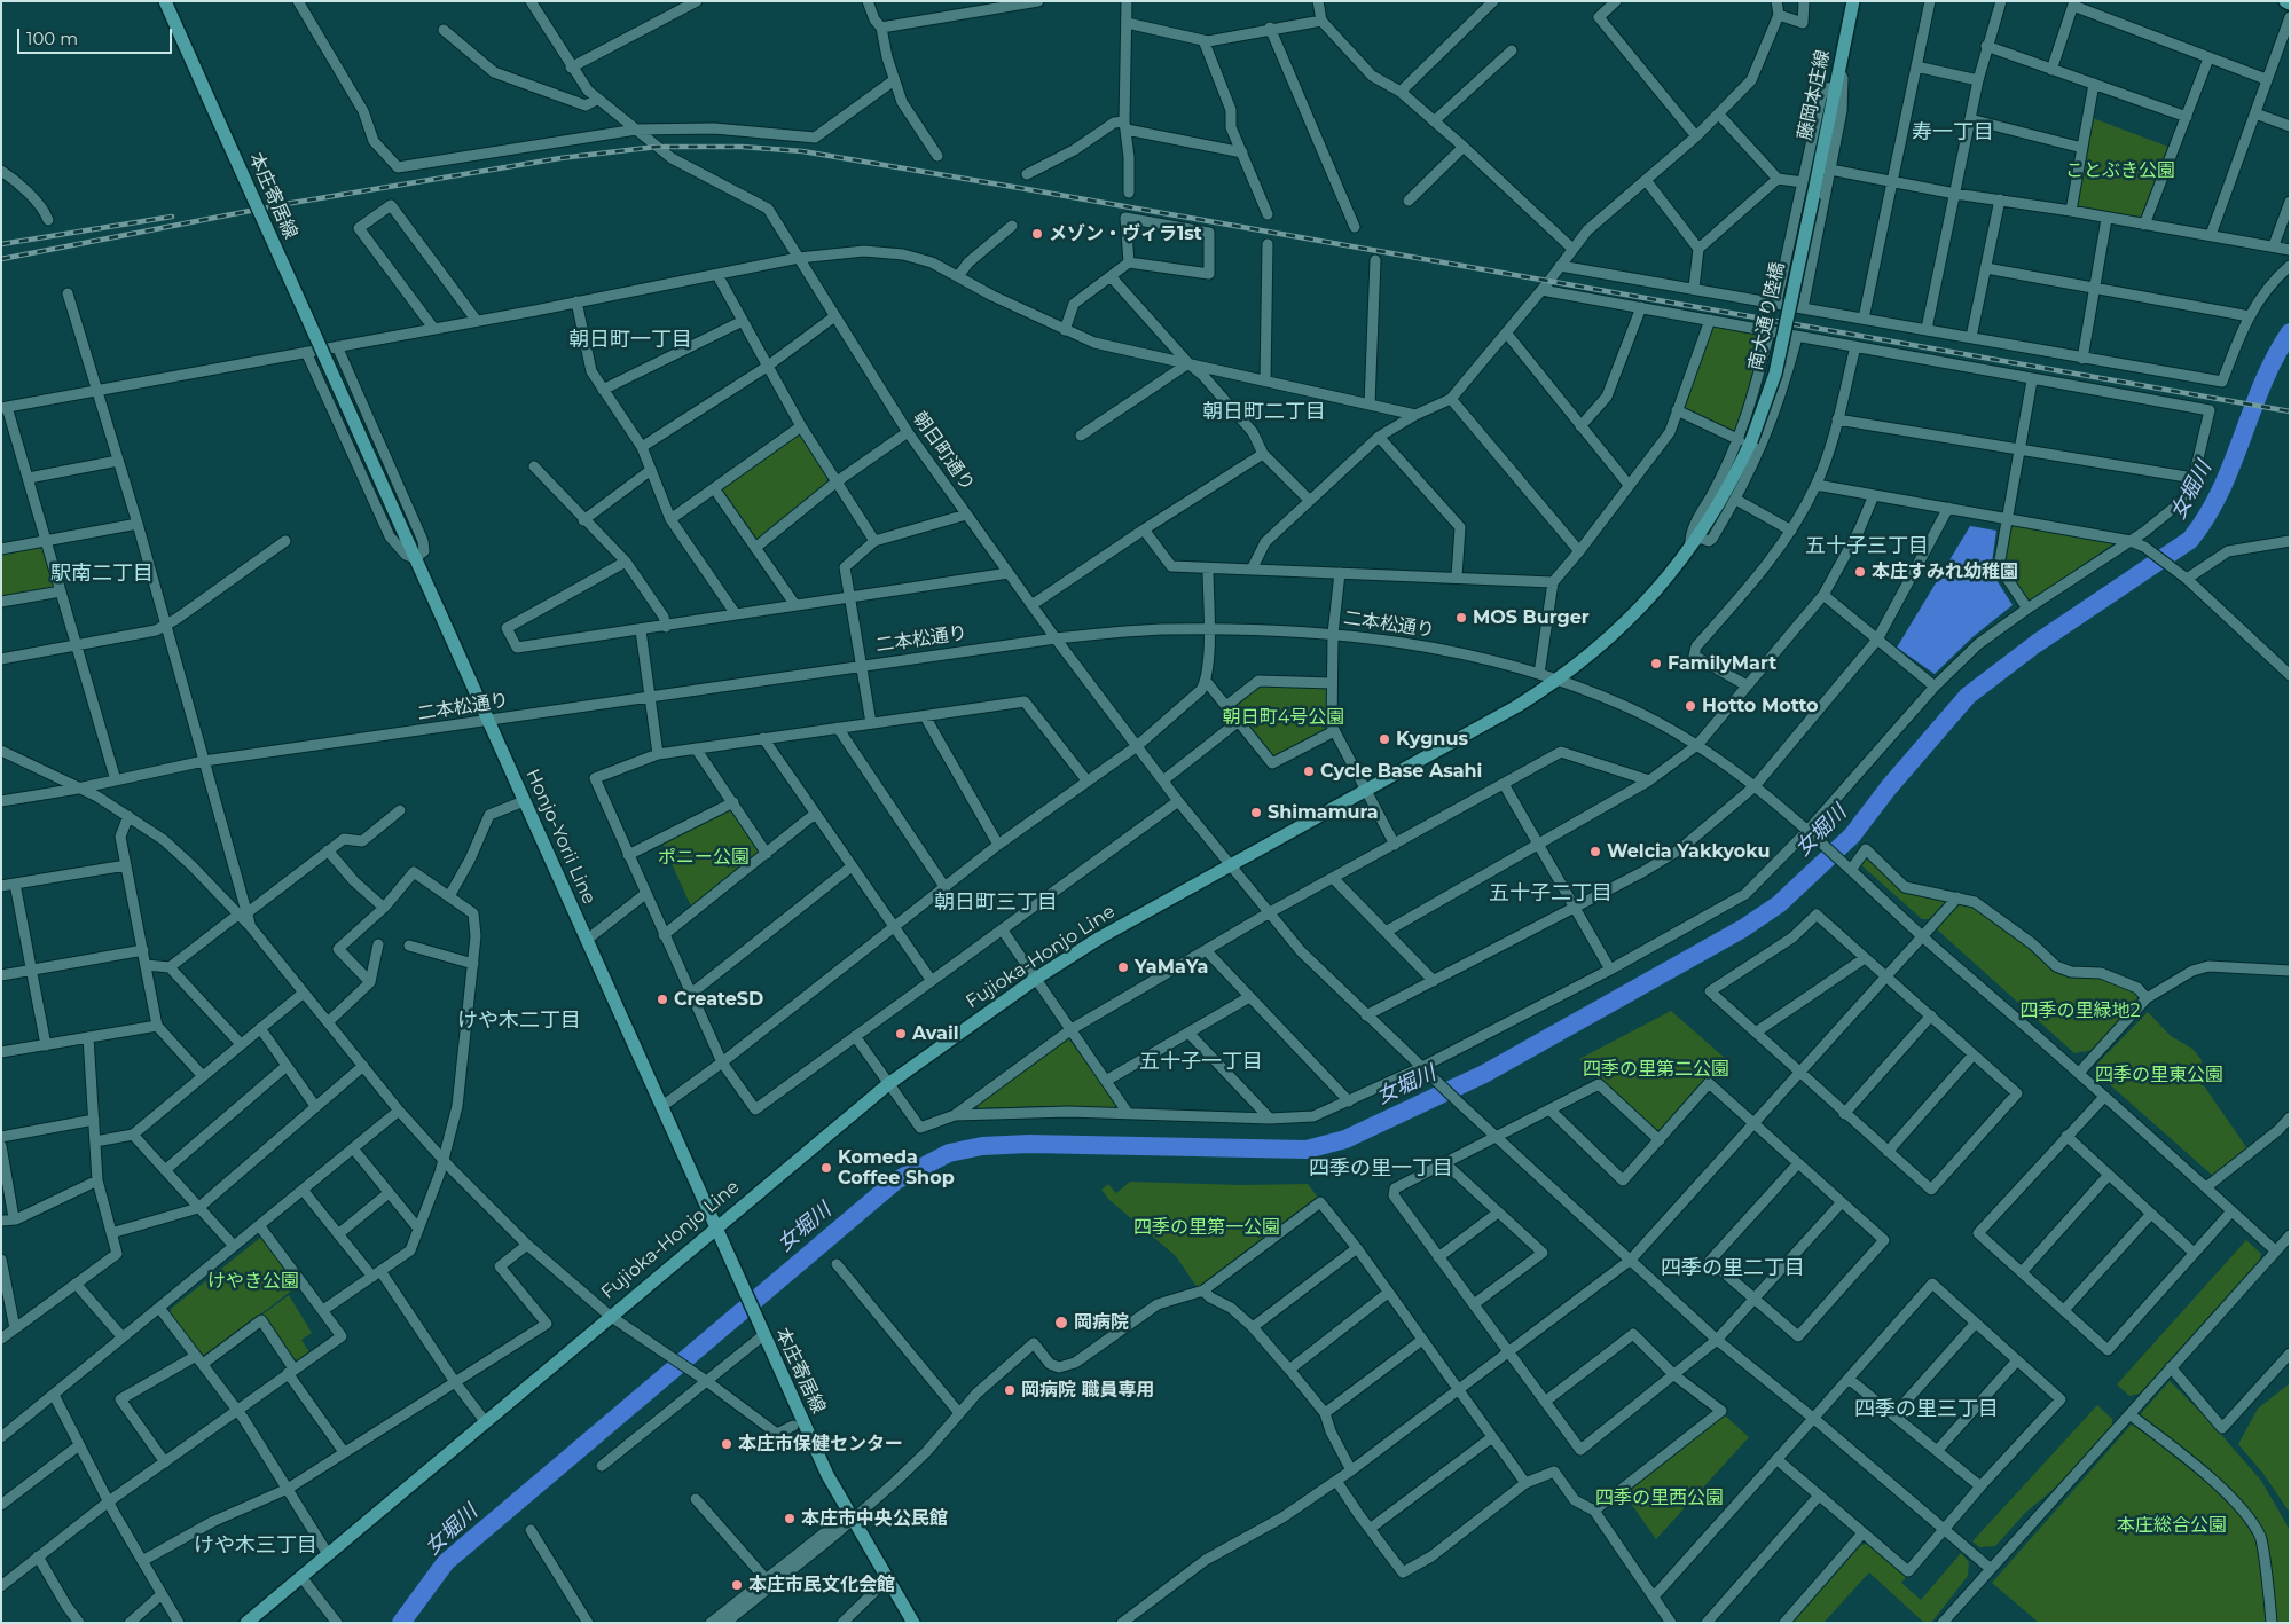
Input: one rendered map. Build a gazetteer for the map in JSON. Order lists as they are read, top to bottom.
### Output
{
  "streets": {
    "main road": [
      "藤岡本庄線",
      "本庄寄居線",
      "南大通り陸橋",
      "Honjo-Yorii Line",
      "Fujioka-Honjo Line"
    ],
    "street": ["朝日町通り", "二本松通り"]
  },
  "crossings": [
    ["藤岡本庄線", "南大通り陸橋"],
    ["本庄寄居線", "Honjo-Yorii Line"],
    ["南大通り陸橋", "Fujioka-Honjo Line"],
    ["朝日町通り", "二本松通り"],
    ["朝日町通り", "Fujioka-Honjo Line"],
    ["二本松通り", "Honjo-Yorii Line"],
    ["二本松通り", "Fujioka-Honjo Line"],
    ["Honjo-Yorii Line", "Fujioka-Honjo Line"]
  ],
  "districts": [
    "寿一丁目",
    "朝日町一丁目",
    "朝日町二丁目",
    "五十子三丁目",
    "駅南二丁目",
    "五十子二丁目",
    "朝日町三丁目",
    "けや木二丁目",
    "五十子一丁目",
    "四季の里一丁目",
    "四季の里二丁目",
    "四季の里三丁目",
    "けや木三丁目"
  ],
  "water": ["女堀川"],
  "parks": [
    "ことぶき公園",
    "朝日町4号公園",
    "ポニー公園",
    "四季の里緑地2",
    "四季の里第二公園",
    "四季の里東公園",
    "四季の里第一公園",
    "けやき公園",
    "四季の里西公園",
    "本庄総合公園"
  ],
  "places": [
    "メゾン・ヴィラ1st",
    "本庄すみれ幼稚園",
    "MOS Burger",
    "FamilyMart",
    "Hotto Motto",
    "Kygnus",
    "Cycle Base Asahi",
    "Shimamura",
    "Welcia Yakkyoku",
    "YaMaYa",
    "CreateSD",
    "Avail",
    "Komeda Coffee Shop",
    "岡病院",
    "岡病院 職員専用",
    "本庄市保健センター",
    "本庄市中央公民館",
    "本庄市民文化会館"
  ],
  "scale_bar": "100 m"
}
